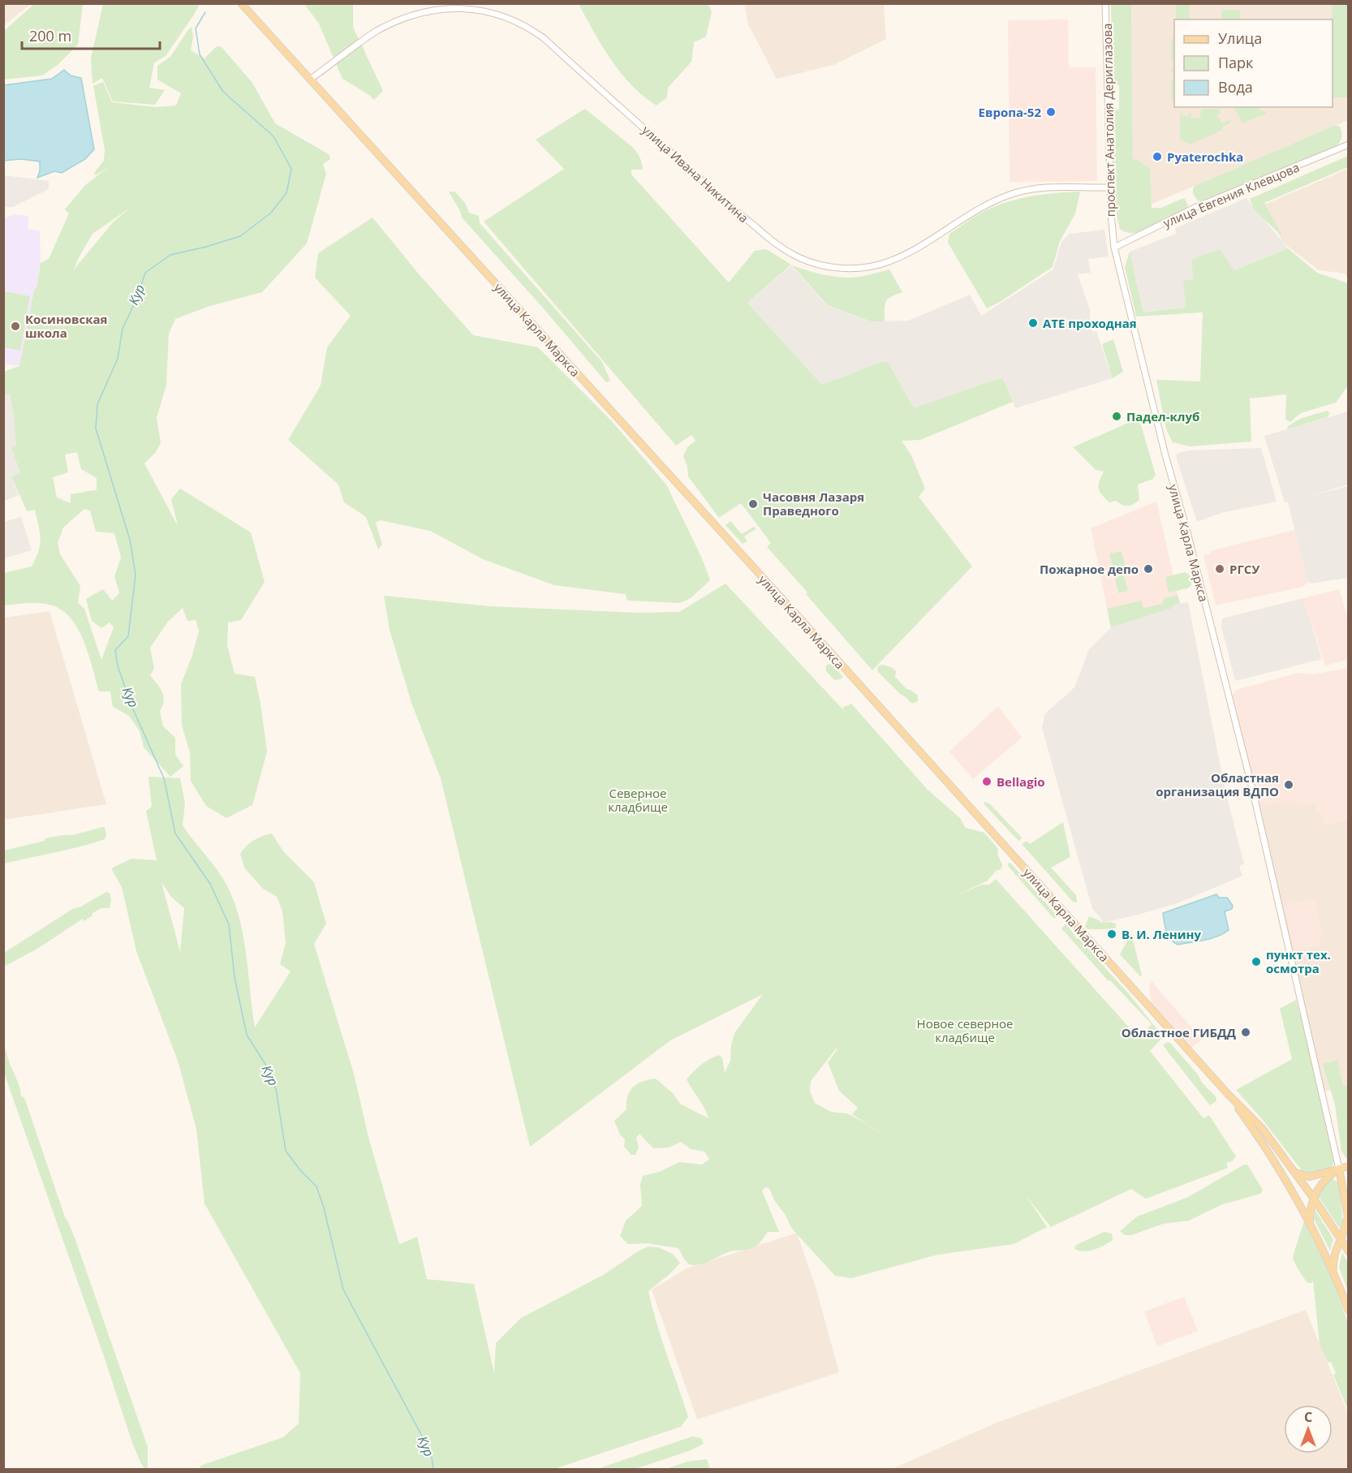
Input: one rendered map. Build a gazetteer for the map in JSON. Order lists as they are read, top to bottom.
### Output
{
  "streets": {
    "main road": [
      "проспект Анатолия Дериглазова",
      "улица Ивана Никитина",
      "улица Евгения Клевцова",
      "улица Карла Маркса"
    ]
  },
  "crossings": [
    ["проспект Анатолия Дериглазова", "улица Ивана Никитина"],
    ["проспект Анатолия Дериглазова", "улица Евгения Клевцова"],
    ["проспект Анатолия Дериглазова", "улица Карла Маркса"],
    ["улица Ивана Никитина", "улица Карла Маркса"],
    ["улица Евгения Клевцова", "улица Карла Маркса"]
  ],
  "water": ["Кур"],
  "parks": ["Северное кладбище", "Новое северное кладбище"],
  "places": [
    "Европа-52",
    "Pyaterochka",
    "АТЕ проходная",
    "Косиновская школа",
    "Падел-клуб",
    "Часовня Лазаря Праведного",
    "Пожарное депо",
    "РГСУ",
    "Bellagio",
    "Областная организация ВДПО",
    "В. И. Ленину",
    "пункт тех. осмотра",
    "Областное ГИБДД"
  ],
  "legend": ["Улица", "Парк", "Вода"],
  "scale_bar": "200 m",
  "north": "top"
}
